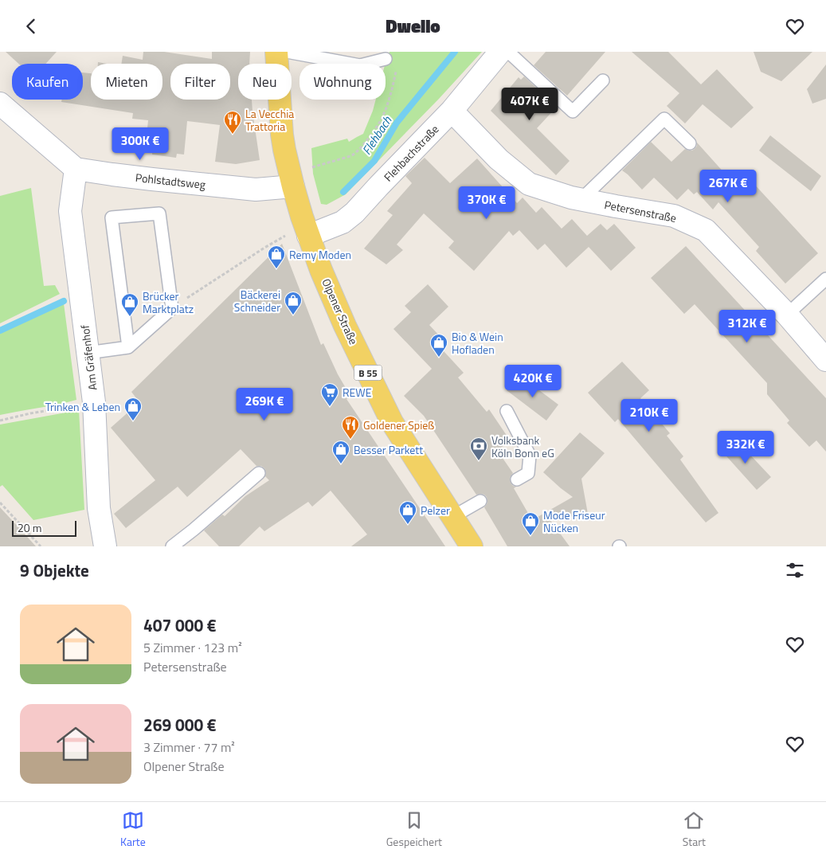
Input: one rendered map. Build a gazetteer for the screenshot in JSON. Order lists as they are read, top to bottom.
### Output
{
  "streets": {
    "main road": ["Olpener Straße", "B 55"],
    "street": [
      "Flehbachstraße",
      "Pohlstadtsweg",
      "Petersenstraße",
      "Am Gräfenhof"
    ]
  },
  "crossings": [
    ["Flehbachstraße", "Petersenstraße"],
    ["Flehbachstraße", "Olpener Straße"],
    ["Pohlstadtsweg", "Olpener Straße"],
    ["Pohlstadtsweg", "Am Gräfenhof"]
  ],
  "water": ["Flehbach"],
  "places": {
    "restaurant": ["La Vecchia Trattoria", "Goldener Spieß"],
    "shop": [
      "Remy Moden",
      "Bäckerei Schneider",
      "Brücker Marktplatz",
      "Bio & Wein Hofladen",
      "Trinken & Leben",
      "Besser Parkett",
      "Pelzer",
      "Mode Friseur Nücken"
    ],
    "supermarket": ["REWE"],
    "bank": ["Volksbank Köln Bonn eG"]
  },
  "scale_bar": "20 m",
  "page": {
    "header": "Dwello",
    "chip": [
      "Kaufen",
      "Mieten",
      "Filter",
      "Neu",
      "Wohnung"
    ],
    "price": [
      "407K €",
      "300K €",
      "267K €",
      "370K €",
      "312K €",
      "420K €",
      "269K €",
      "210K €",
      "332K €"
    ],
    "scale": "20 m",
    "heading": "9 Objekte",
    "list": [
      {
        "name": "407 000 €",
        "note": "5 Zimmer · 123 m² · Petersenstraße"
      },
      {
        "name": "269 000 €",
        "note": "3 Zimmer · 77 m² · Olpener Straße"
      }
    ],
    "tabs": ["Karte", "Gespeichert", "Start"]
  }
}
